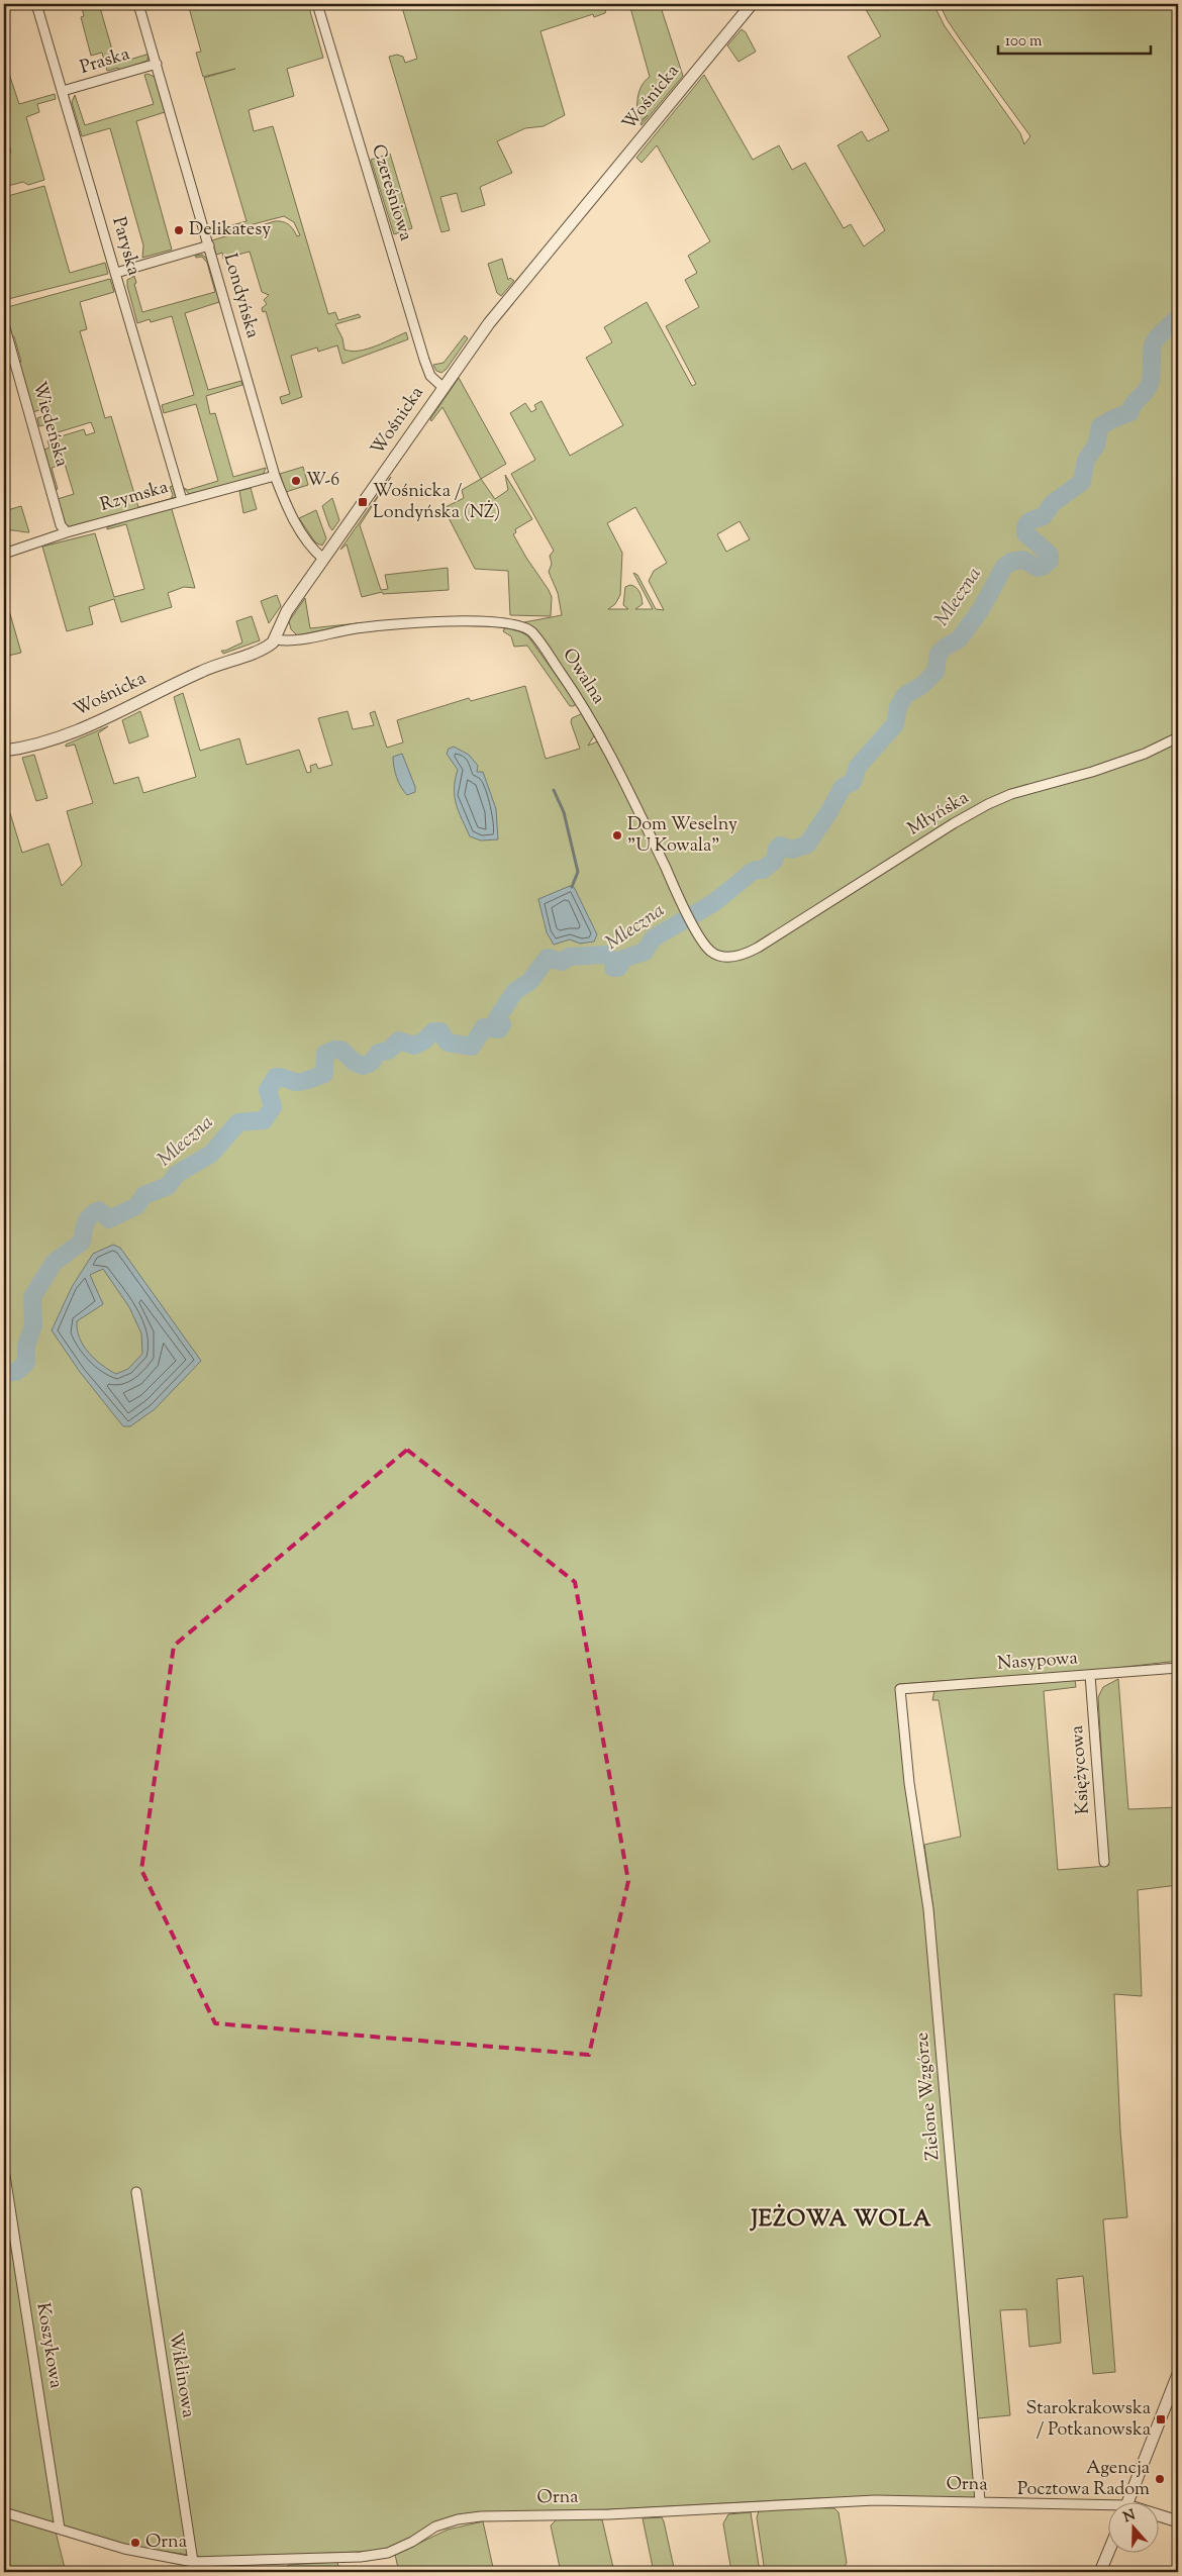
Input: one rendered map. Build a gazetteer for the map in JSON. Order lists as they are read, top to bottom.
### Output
{
  "streets": {
    "street": [
      "Praska",
      "Wośnicka",
      "Czereśniowa",
      "Paryska",
      "Londyńska",
      "Wiedeńska",
      "Rzymska",
      "Owalna",
      "Młyńska",
      "Nasypowa",
      "Księżycowa",
      "Zielone Wzgórze",
      "Koszykowa",
      "Wiklinowa",
      "Orna"
    ]
  },
  "crossings": [
    ["Praska", "Paryska"],
    ["Praska", "Londyńska"],
    ["Wośnicka", "Czereśniowa"],
    ["Wośnicka", "Londyńska"],
    ["Wośnicka", "Owalna"],
    ["Paryska", "Rzymska"],
    ["Londyńska", "Rzymska"],
    ["Wiedeńska", "Rzymska"],
    ["Owalna", "Młyńska"],
    ["Nasypowa", "Księżycowa"],
    ["Nasypowa", "Zielone Wzgórze"],
    ["Zielone Wzgórze", "Orna"],
    ["Koszykowa", "Orna"],
    ["Wiklinowa", "Orna"]
  ],
  "districts": ["JEŻOWA WOLA"],
  "water": ["Mleczna"],
  "places": {
    "other": [
      "Delikatesy",
      "W-6",
      "Dom Weselny \"U Kowala\"",
      "Agencja Pocztowa Radom",
      "Orna"
    ],
    "transit": ["Wośnicka / Londyńska (NŻ)", "Starokrakowska / Potkanowska"]
  },
  "scale_bar": "100 m",
  "north": "top"
}
